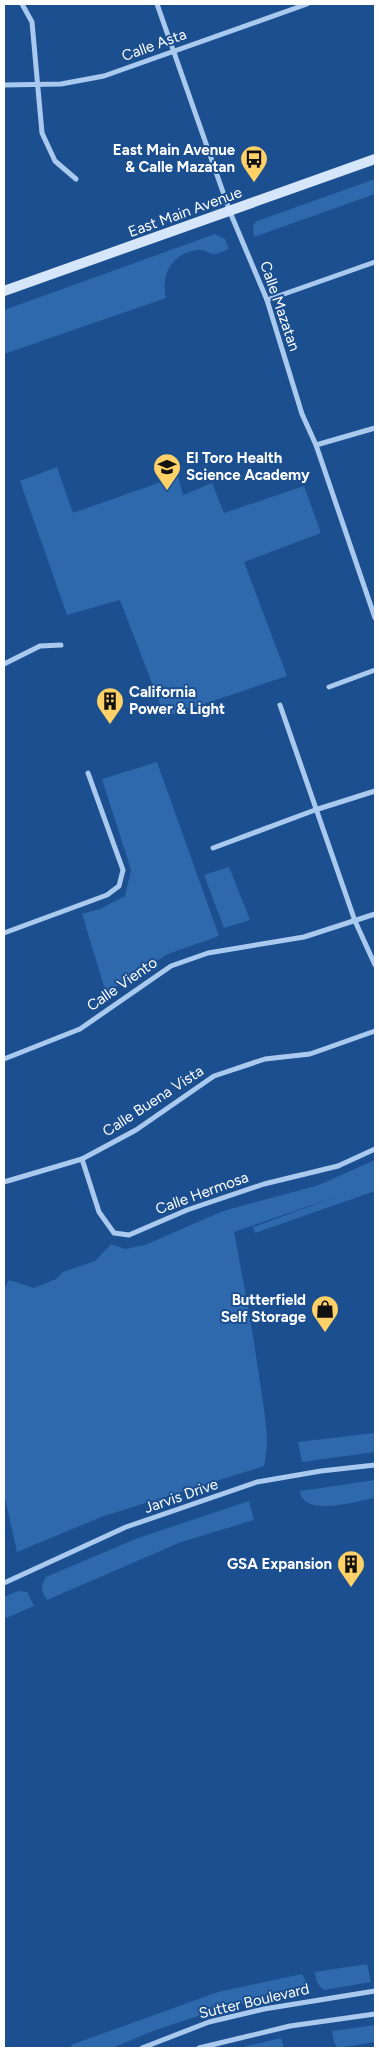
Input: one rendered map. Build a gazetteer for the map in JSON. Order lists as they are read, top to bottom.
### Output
{
  "streets": {
    "main road": ["East Main Avenue"],
    "street": [
      "Calle Asta",
      "Calle Mazatan",
      "Calle Viento",
      "Calle Buena Vista",
      "Calle Hermosa",
      "Jarvis Drive",
      "Sutter Boulevard"
    ]
  },
  "crossings": [
    ["Calle Asta", "Calle Mazatan"],
    ["East Main Avenue", "Calle Mazatan"],
    ["Calle Buena Vista", "Calle Hermosa"]
  ],
  "places": {
    "bus stop": ["East Main Avenue & Calle Mazatan"],
    "school or university": ["El Toro Health Science Academy"],
    "building": ["California Power & Light", "GSA Expansion"],
    "shop": ["Butterfield Self Storage"]
  }
}
